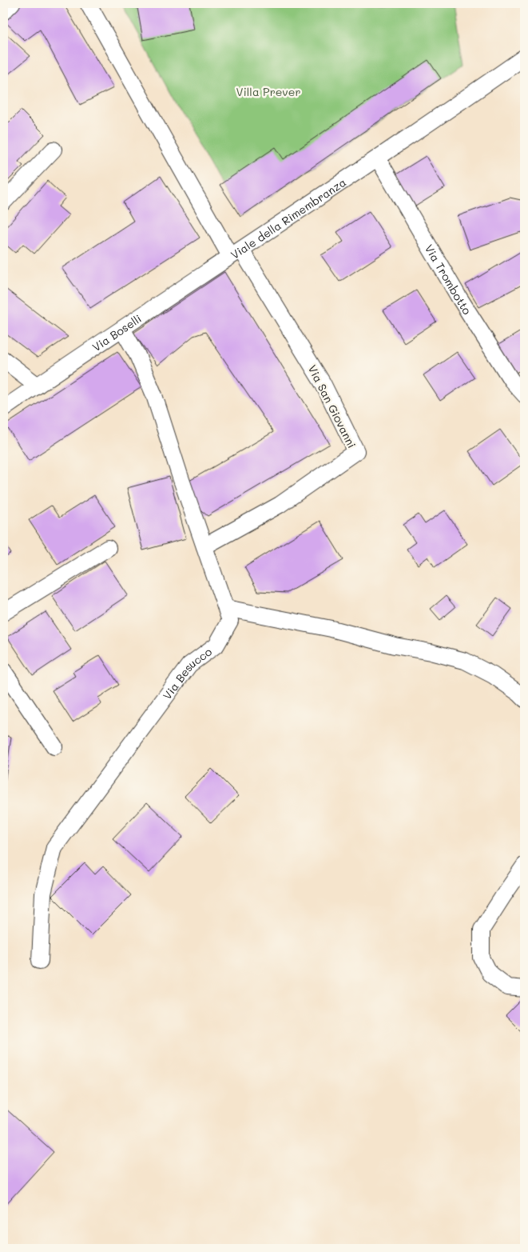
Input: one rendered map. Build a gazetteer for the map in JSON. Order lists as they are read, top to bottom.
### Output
{
  "streets": {
    "street": [
      "Viale della Rimembranza",
      "Via Trombotto",
      "Via Boselli",
      "Via San Giovanni",
      "Via Besucco"
    ]
  },
  "crossings": [
    ["Viale della Rimembranza", "Via Trombotto"],
    ["Viale della Rimembranza", "Via Boselli"],
    ["Viale della Rimembranza", "Via San Giovanni"],
    ["Via Boselli", "Via San Giovanni"],
    ["Via Boselli", "Via Besucco"],
    ["Via San Giovanni", "Via Besucco"]
  ],
  "parks": ["Villa Prever"]
}
